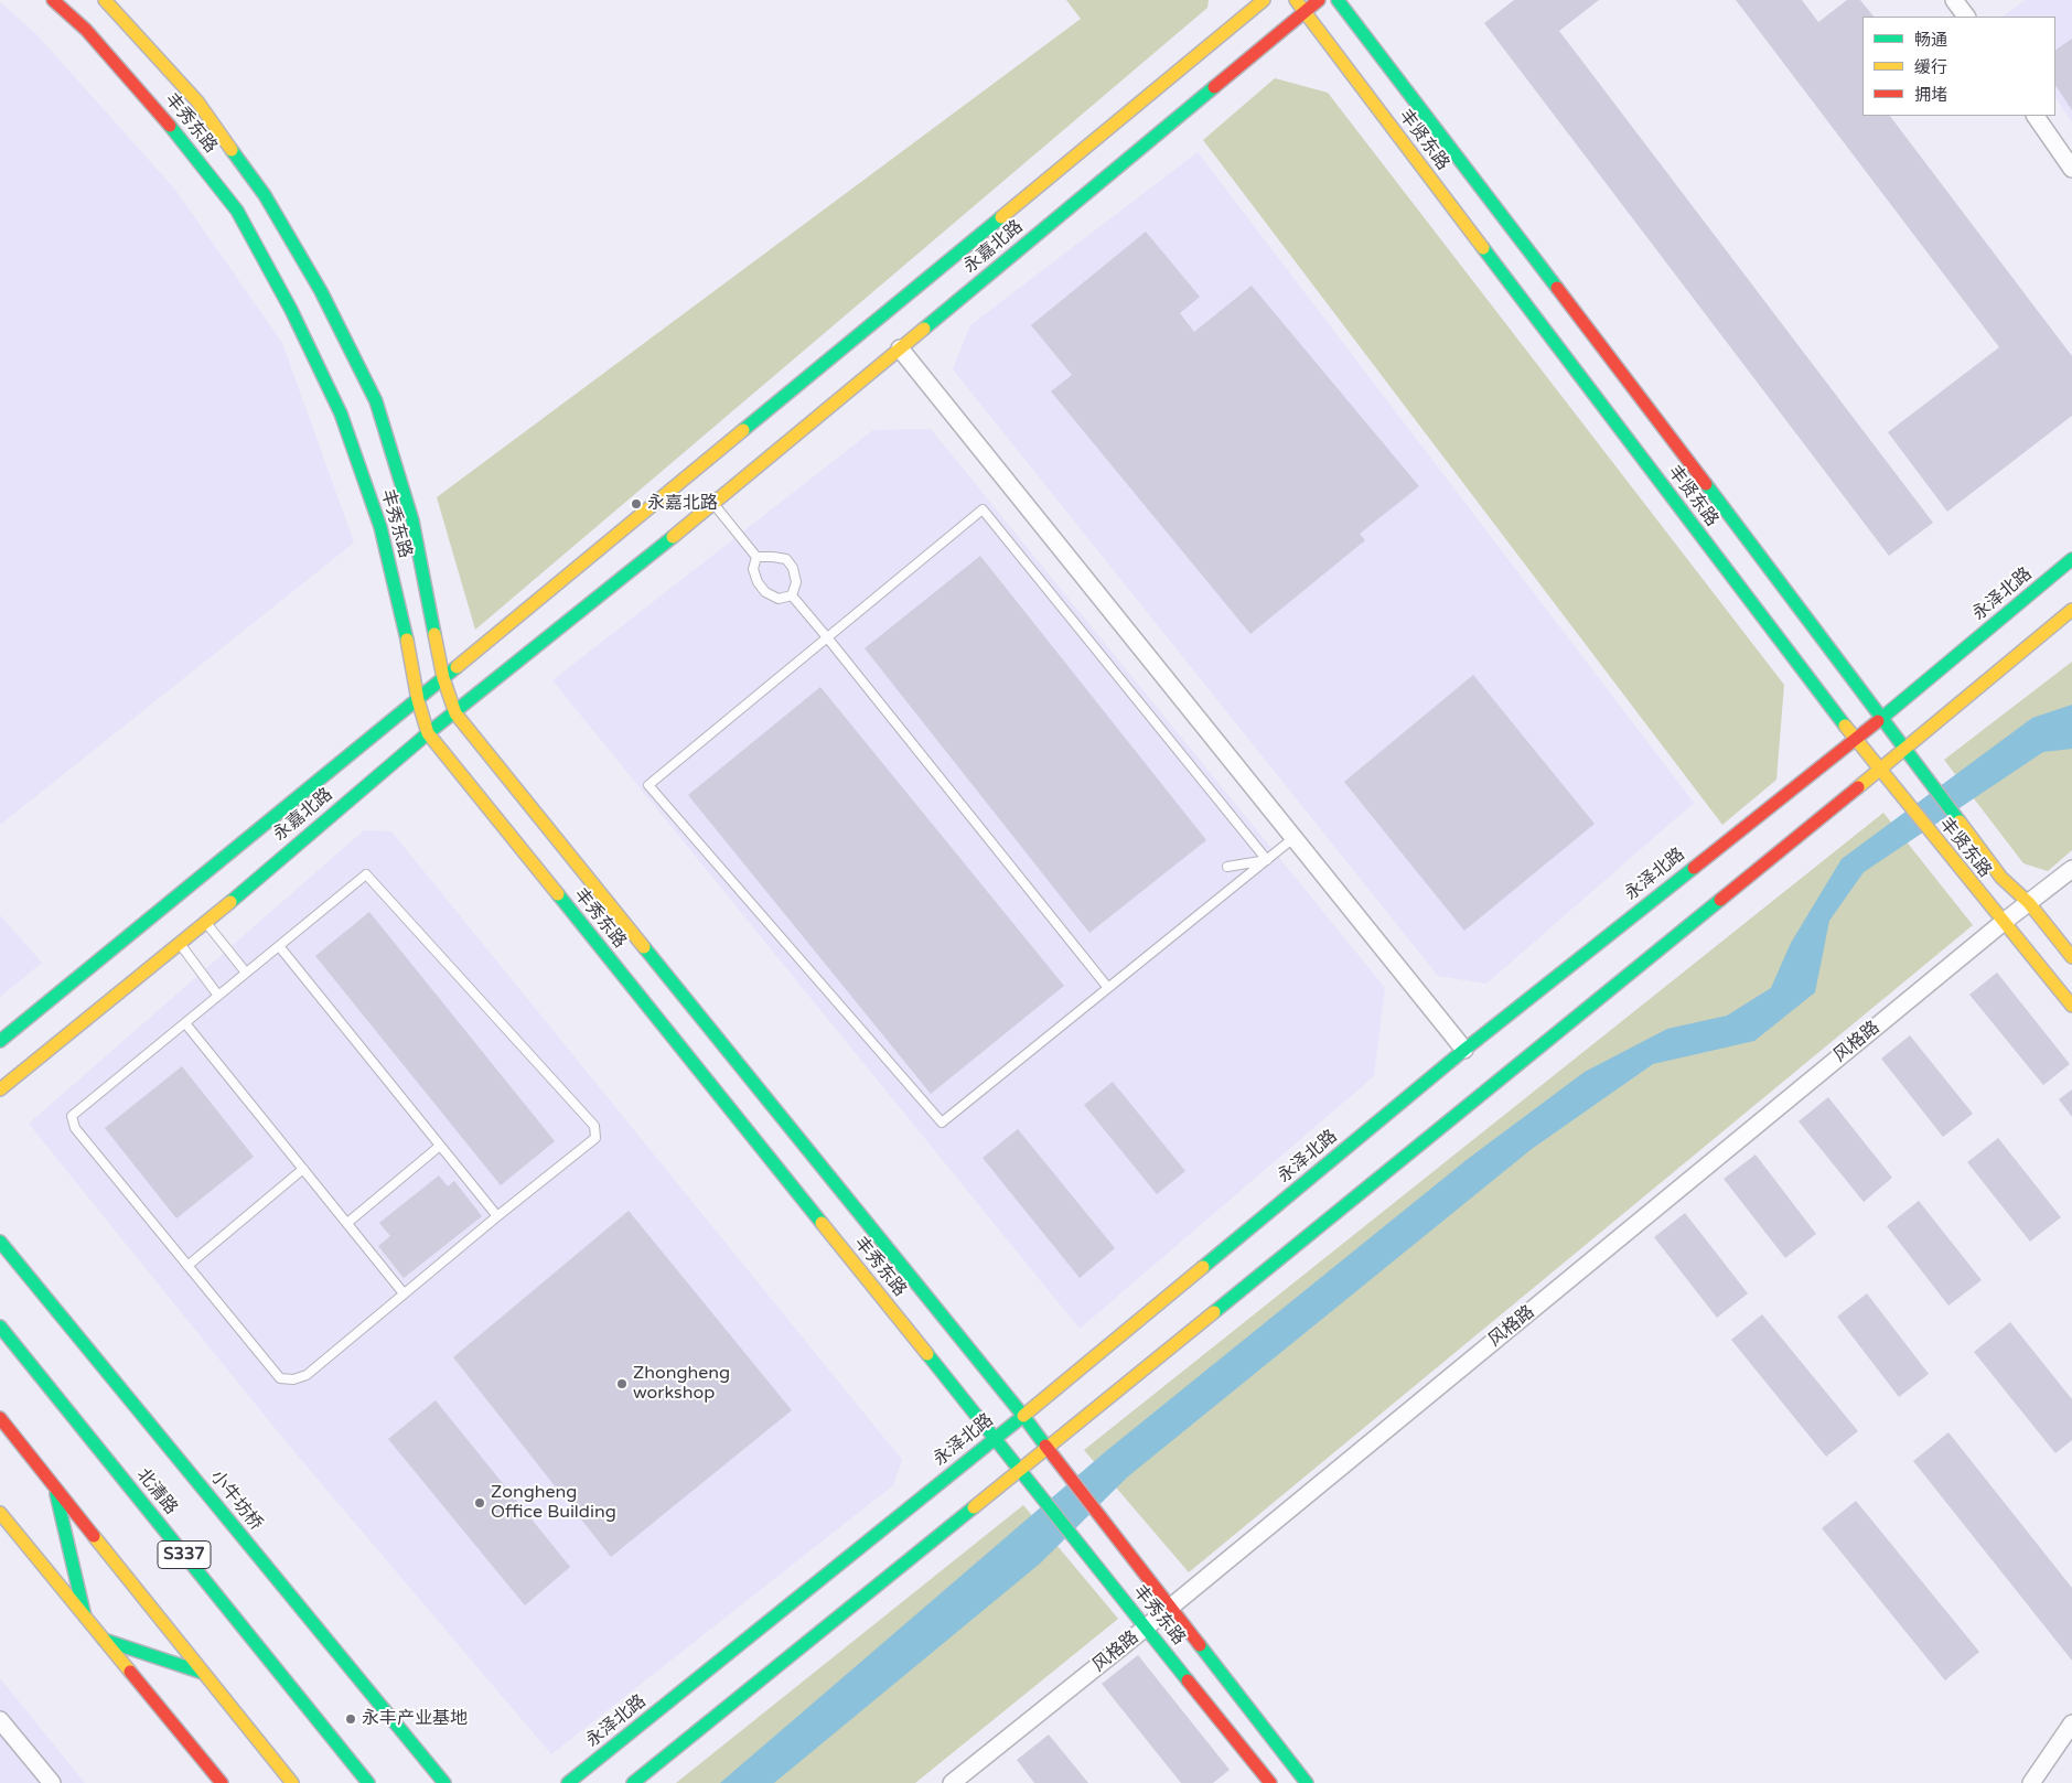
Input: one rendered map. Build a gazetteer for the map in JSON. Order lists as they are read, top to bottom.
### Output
{
  "streets": {
    "street": [
      "丰秀东路",
      "丰贤东路",
      "永嘉北路",
      "永泽北路",
      "风格路",
      "北清路",
      "小牛坊桥",
      "S337"
    ]
  },
  "crossings": [
    ["丰秀东路", "永嘉北路"],
    ["丰秀东路", "永泽北路"],
    ["丰秀东路", "风格路"],
    ["丰贤东路", "永嘉北路"],
    ["丰贤东路", "永泽北路"],
    ["丰贤东路", "风格路"]
  ],
  "places": [
    "永嘉北路",
    "Zhongheng workshop",
    "Zongheng Office Building",
    "永丰产业基地"
  ],
  "legend": ["畅通", "缓行", "拥堵"]
}
